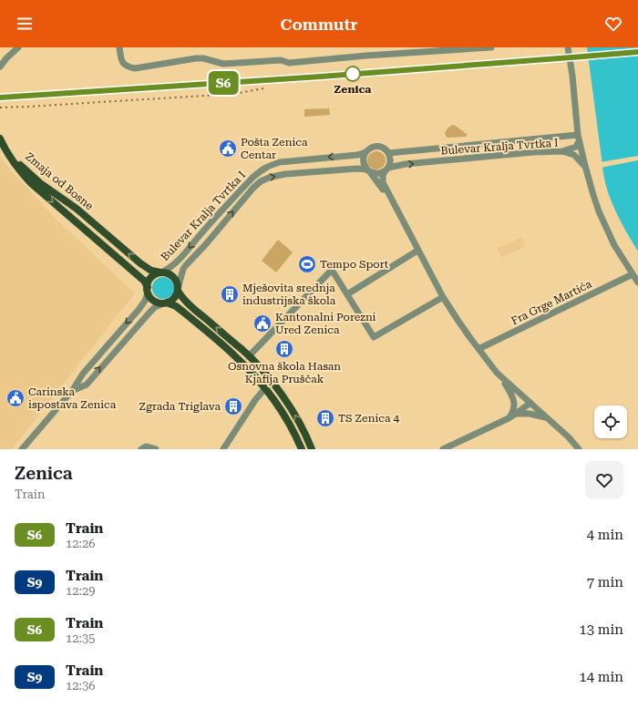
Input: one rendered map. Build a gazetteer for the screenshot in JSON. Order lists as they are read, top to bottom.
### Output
{
  "streets": {
    "main road": ["Zmaja od Bosne"],
    "street": ["Bulevar Kralja Tvrtka I", "Fra Grge Martića"]
  },
  "crossings": [
    ["Bulevar Kralja Tvrtka I", "Zmaja od Bosne"]
  ],
  "places": {
    "other": ["Zenica"],
    "public building": ["Pošta Zenica Centar", "Kantonalni Porezni Ured Zenica", "Carinska ispostava Zenica"],
    "sports": ["Tempo Sport"],
    "building": [
      "Mješovita srednja industrijska škola",
      "Osnovna škola Hasan Kjafija Pruščak",
      "Zgrada Triglava",
      "TS Zenica 4"
    ]
  },
  "page": {
    "header": "Commutr",
    "on_map": "S6",
    "heading": ["Zenica", "Train"],
    "list": [
      {
        "mark": "S6",
        "name": "Train",
        "note": "12:26",
        "value": "4 min"
      },
      {
        "mark": "S9",
        "name": "Train",
        "note": "12:29",
        "value": "7 min"
      },
      {
        "mark": "S6",
        "name": "Train",
        "note": "12:35",
        "value": "13 min"
      },
      {
        "mark": "S9",
        "name": "Train",
        "note": "12:36",
        "value": "14 min"
      }
    ]
  }
}
